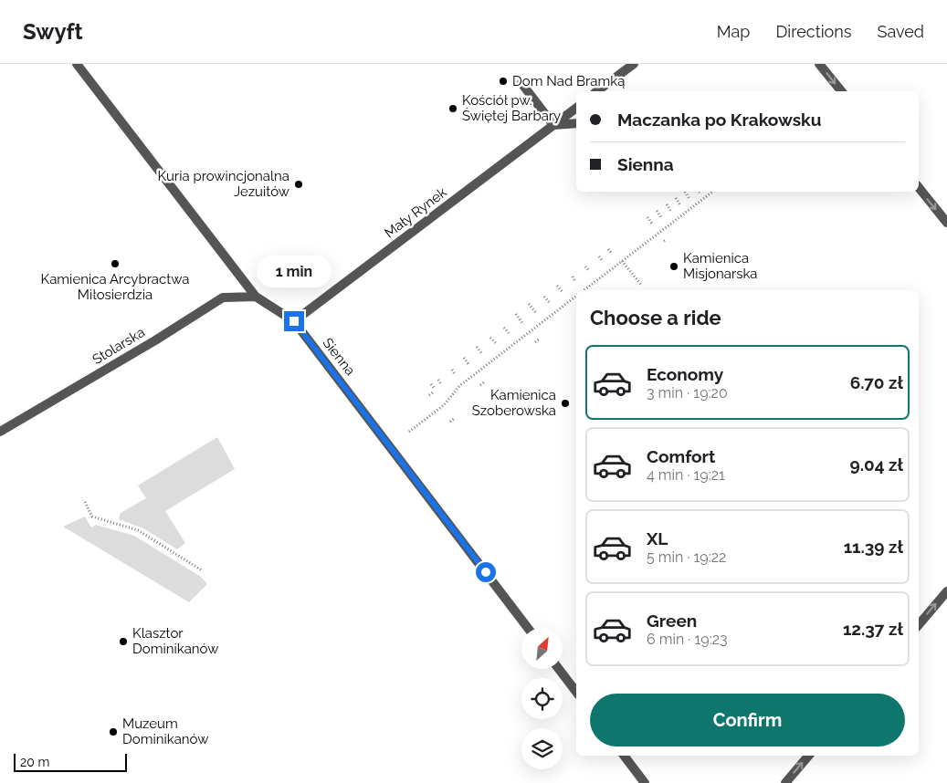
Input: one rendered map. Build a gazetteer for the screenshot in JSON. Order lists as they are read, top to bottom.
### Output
{
  "streets": {
    "street": ["Mały Rynek", "Stolarska", "Sienna"]
  },
  "crossings": [
    ["Mały Rynek", "Sienna"],
    ["Stolarska", "Sienna"]
  ],
  "places": [
    "Dom Nad Bramką",
    "Kościół pw. Świętej Barbary",
    "Kuria prowincjonalna Jezuitów",
    "Kamienica Arcybractwa Miłosierdzia",
    "Kamienica Misjonarska",
    "Kamienica Szoberowska",
    "Klasztor Dominikanów",
    "Muzeum Dominikanów"
  ],
  "scale_bar": "20 m",
  "north": "top right",
  "page": {
    "header": "Swyft",
    "nav": ["Map", "Directions", "Saved"],
    "banner": ["Maczanka po Krakowsku", "Sienna"],
    "bubble": "1 min",
    "heading": "Choose a ride",
    "list": [
      {
        "name": "Economy",
        "note": "3 min · 19:20",
        "value": "6.70 zł"
      },
      {
        "name": "Comfort",
        "note": "4 min · 19:21",
        "value": "9.04 zł"
      },
      {
        "name": "XL",
        "note": "5 min · 19:22",
        "value": "11.39 zł"
      },
      {
        "name": "Green",
        "note": "6 min · 19:23",
        "value": "12.37 zł"
      }
    ],
    "buttons": "Confirm",
    "scale": "20 m"
  }
}
